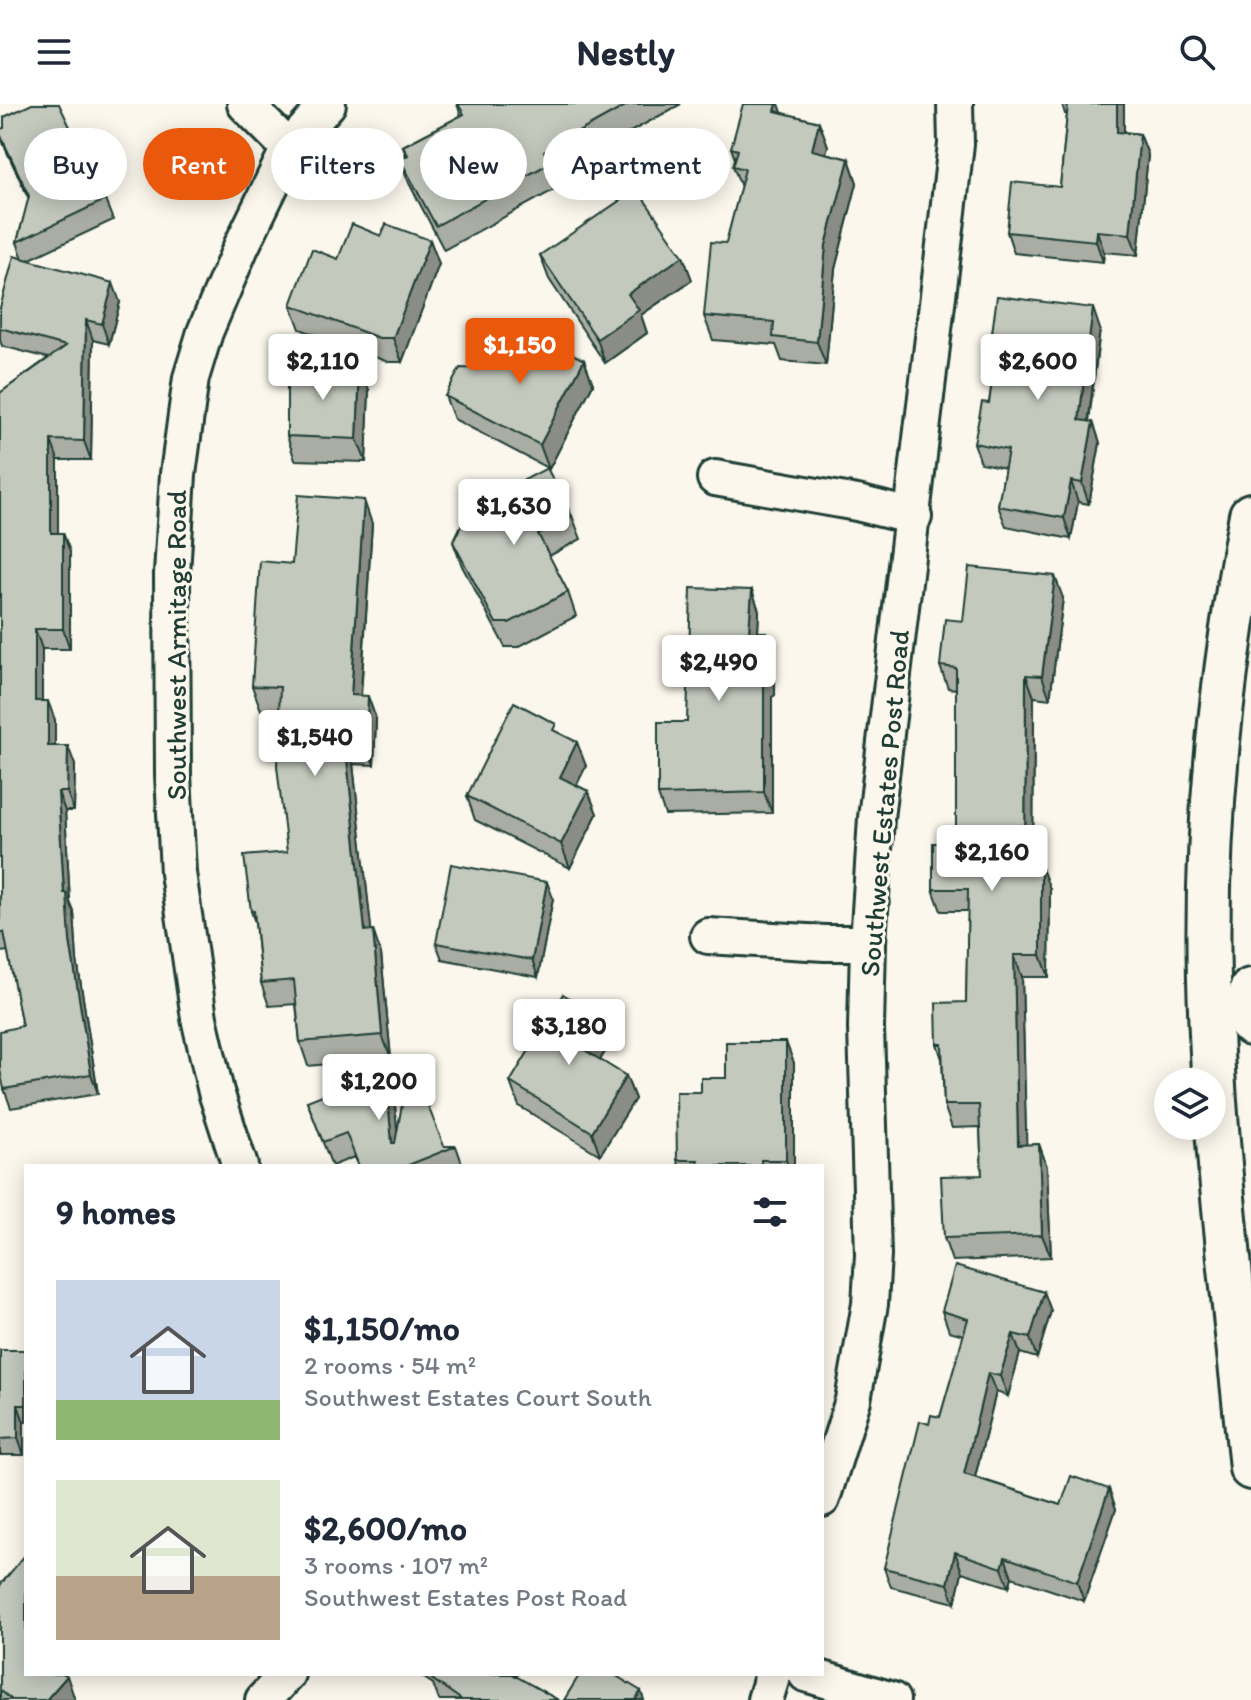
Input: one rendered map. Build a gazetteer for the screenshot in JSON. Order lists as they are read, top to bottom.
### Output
{
  "streets": {
    "street": ["Southwest Armitage Road", "Southwest Estates Post Road"]
  },
  "page": {
    "header": "Nestly",
    "chip": [
      "Buy",
      "Rent",
      "Filters",
      "New",
      "Apartment"
    ],
    "price": [
      "$1,150",
      "$2,110",
      "$2,600",
      "$1,630",
      "$2,490",
      "$1,540",
      "$2,160",
      "$3,180",
      "$1,200"
    ],
    "heading": "9 homes",
    "list": [
      {
        "name": "$1,150/mo",
        "note": "2 rooms · 54 m² · Southwest Estates Court South"
      },
      {
        "name": "$2,600/mo",
        "note": "3 rooms · 107 m² · Southwest Estates Post Road"
      }
    ]
  }
}
